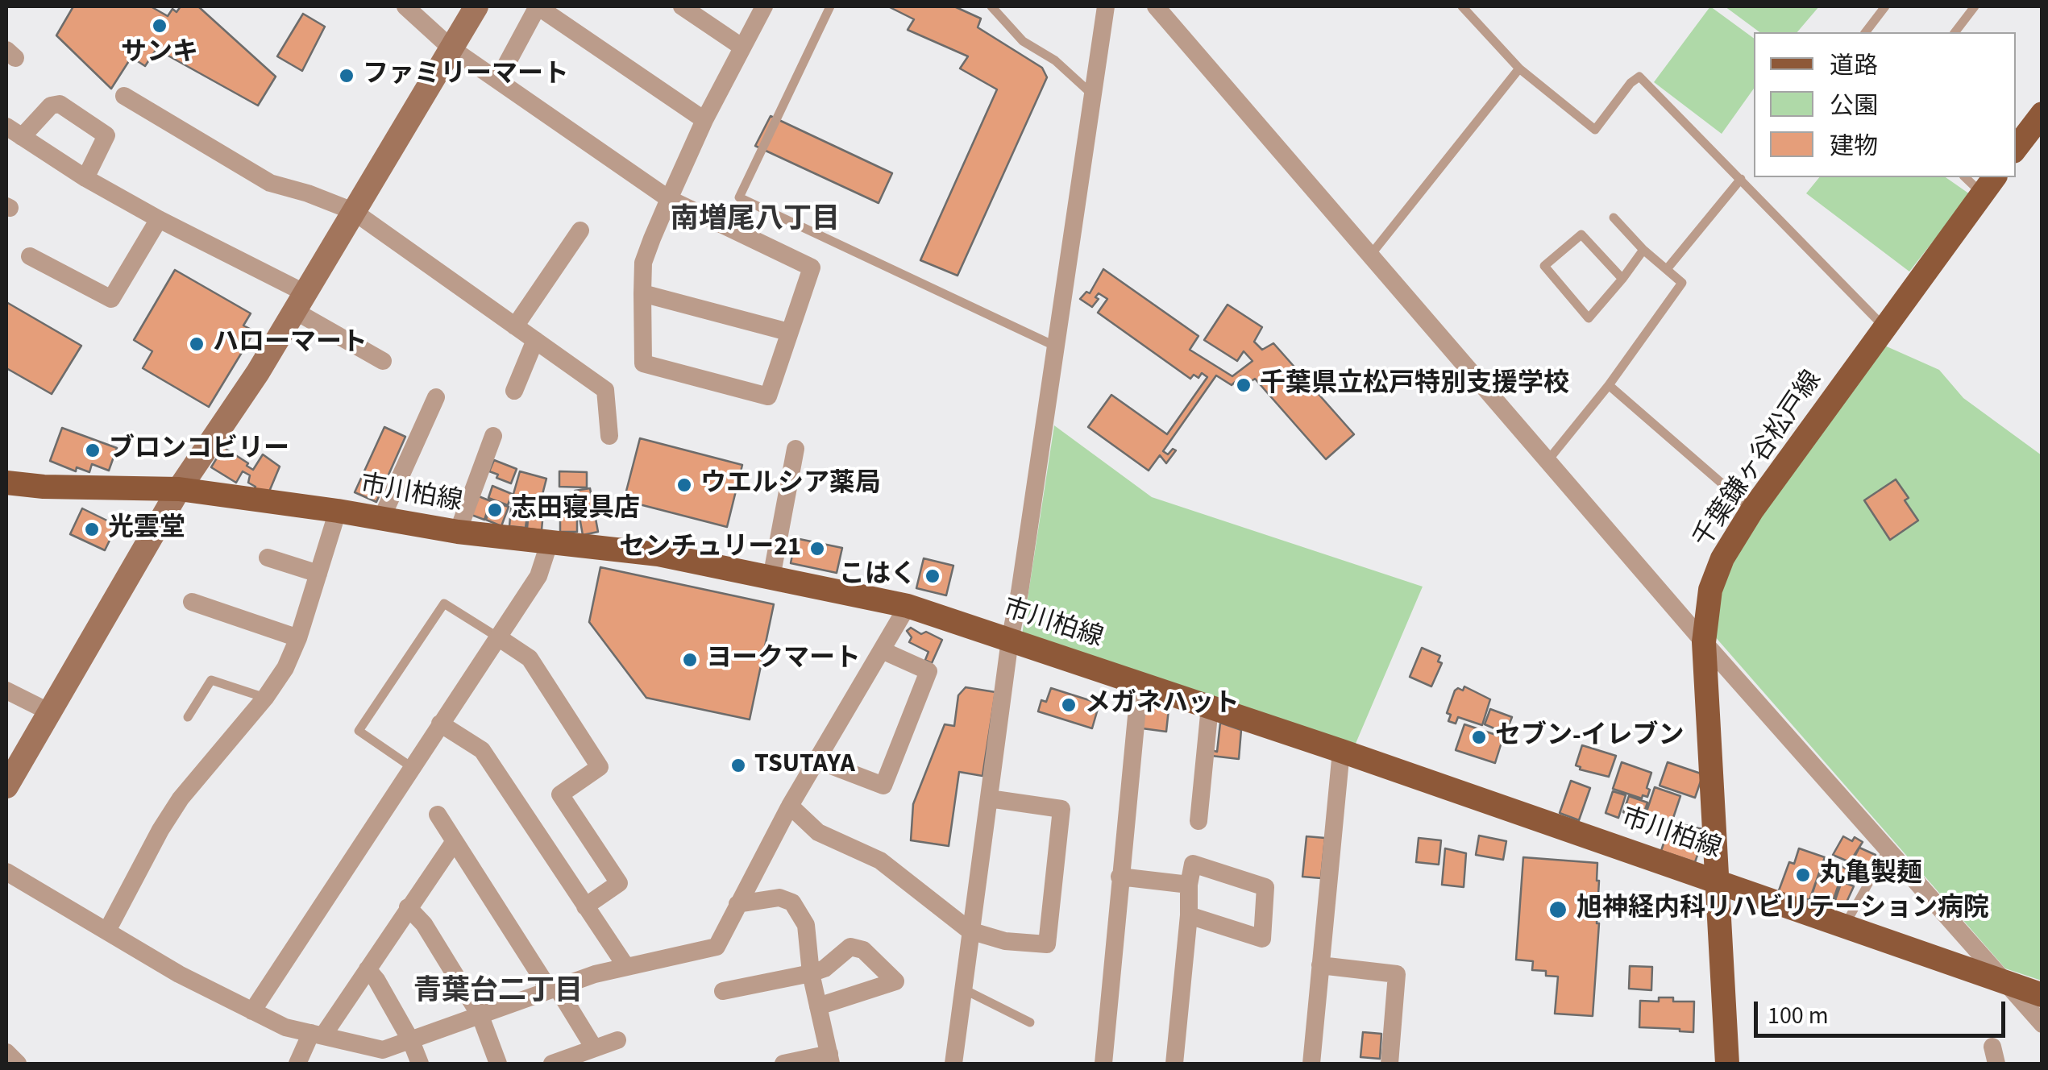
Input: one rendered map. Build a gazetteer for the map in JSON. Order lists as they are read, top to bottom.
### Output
{
  "streets": {
    "main road": ["千葉鎌ヶ谷松戸線", "市川柏線"]
  },
  "crossings": [
    ["千葉鎌ヶ谷松戸線", "市川柏線"]
  ],
  "districts": ["南増尾八丁目", "青葉台二丁目"],
  "places": [
    "サンキ",
    "ファミリーマート",
    "ハローマート",
    "千葉県立松戸特別支援学校",
    "ブロンコビリー",
    "ウエルシア薬局",
    "志田寝具店",
    "光雲堂",
    "センチュリー21",
    "こはく",
    "ヨークマート",
    "メガネハット",
    "セブン-イレブン",
    "TSUTAYA",
    "丸亀製麺",
    "旭神経内科リハビリテーション病院"
  ],
  "legend": ["道路", "公園", "建物"],
  "scale_bar": "100 m"
}
